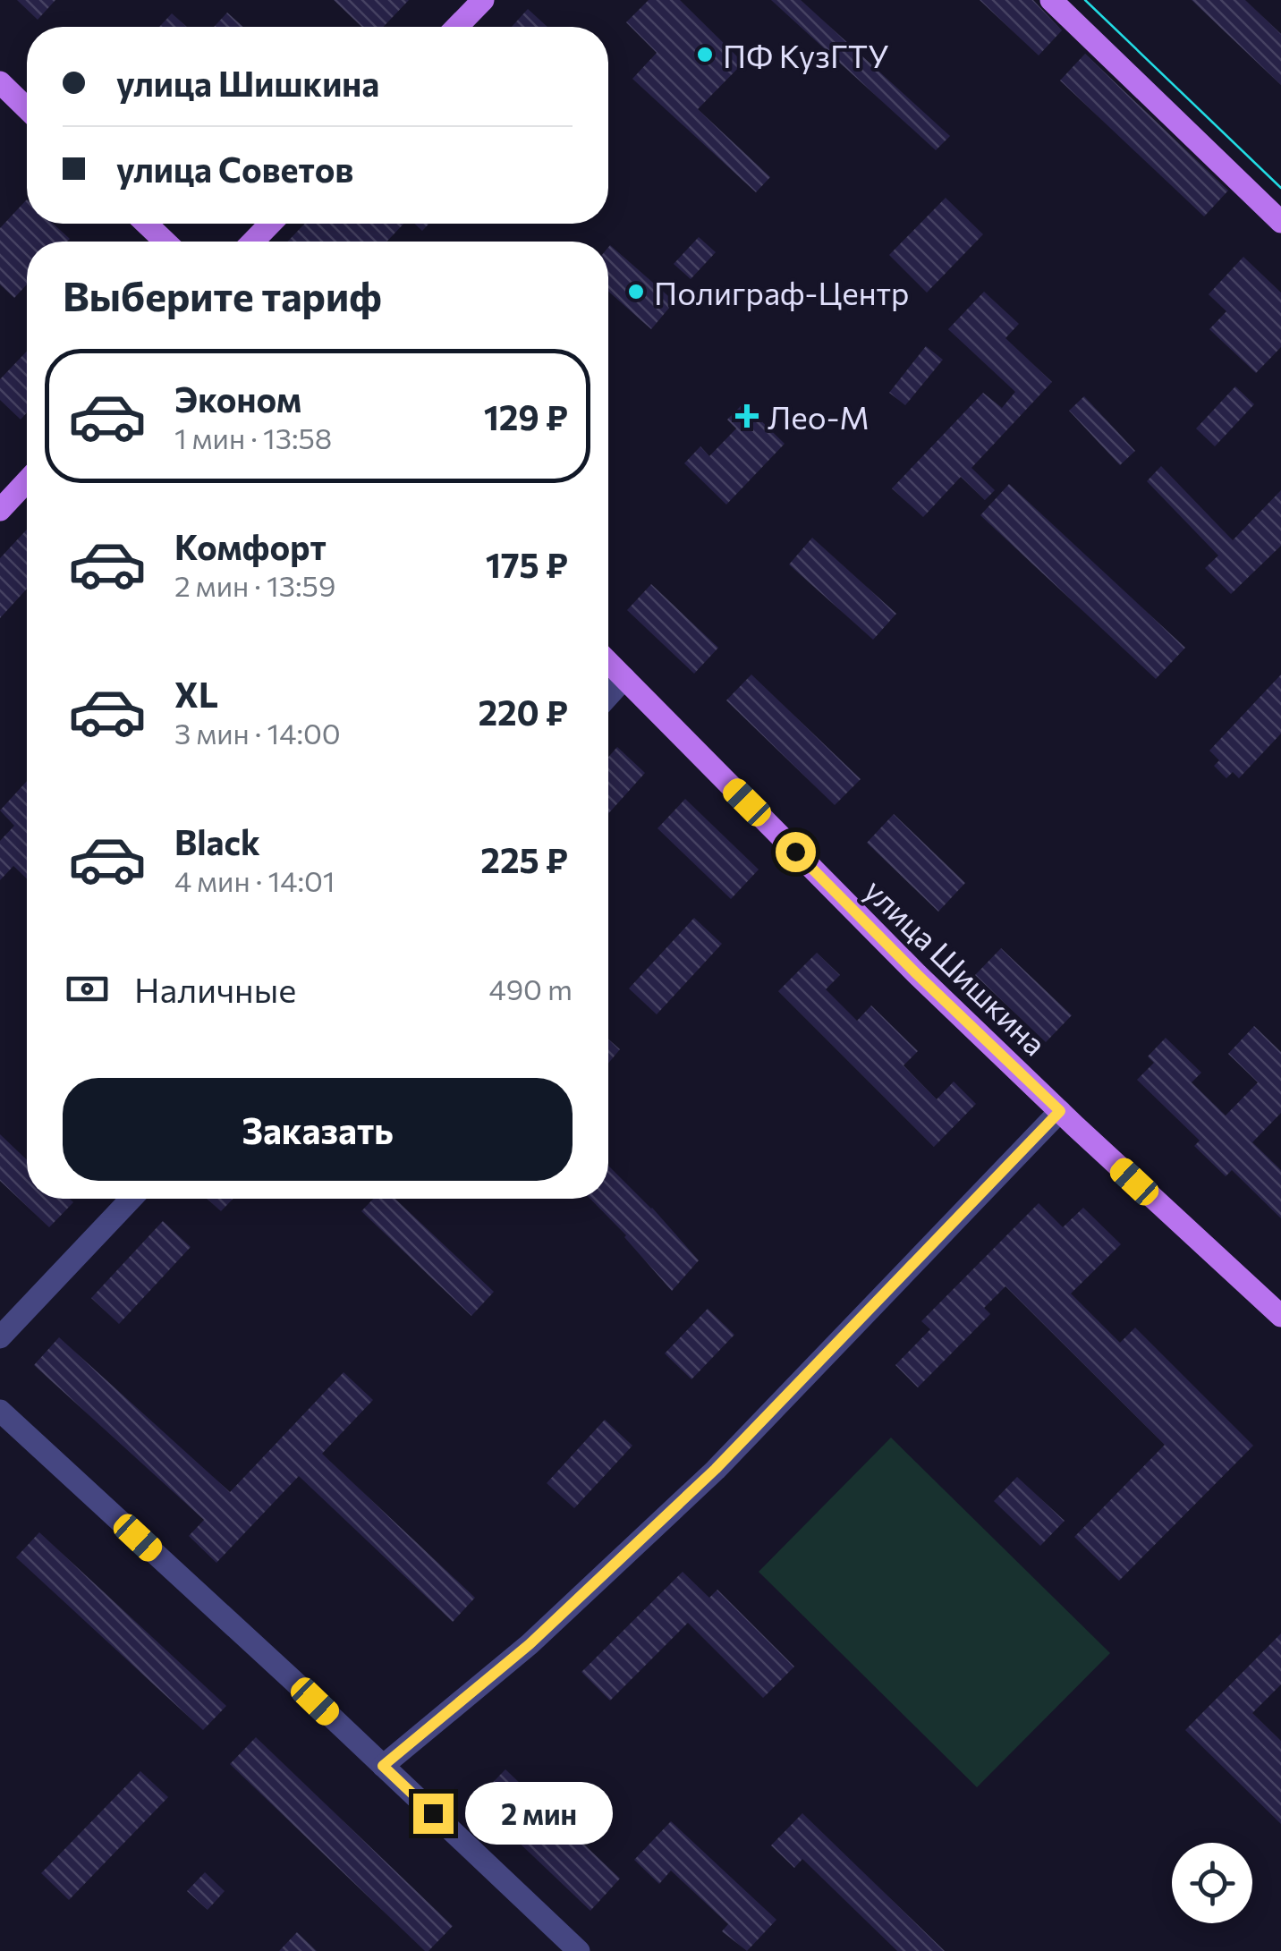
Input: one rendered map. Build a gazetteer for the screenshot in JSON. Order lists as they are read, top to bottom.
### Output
{
  "streets": {
    "main road": ["улица Шишкина"]
  },
  "places": {
    "other": ["ПФ КузГТУ", "Полиграф-Центр"],
    "health": ["Лео-М"]
  },
  "page": {
    "banner": ["улица Шишкина", "улица Советов"],
    "heading": "Выберите тариф",
    "list": [
      {
        "name": "Эконом",
        "note": "1 мин · 13:58",
        "value": "129 ₽"
      },
      {
        "name": "Комфорт",
        "note": "2 мин · 13:59",
        "value": "175 ₽"
      },
      {
        "name": "XL",
        "note": "3 мин · 14:00",
        "value": "220 ₽"
      },
      {
        "name": "Black",
        "note": "4 мин · 14:01",
        "value": "225 ₽"
      }
    ],
    "pay": ["Наличные", "490 m"],
    "buttons": "Заказать",
    "bubble": "2 мин"
  }
}
